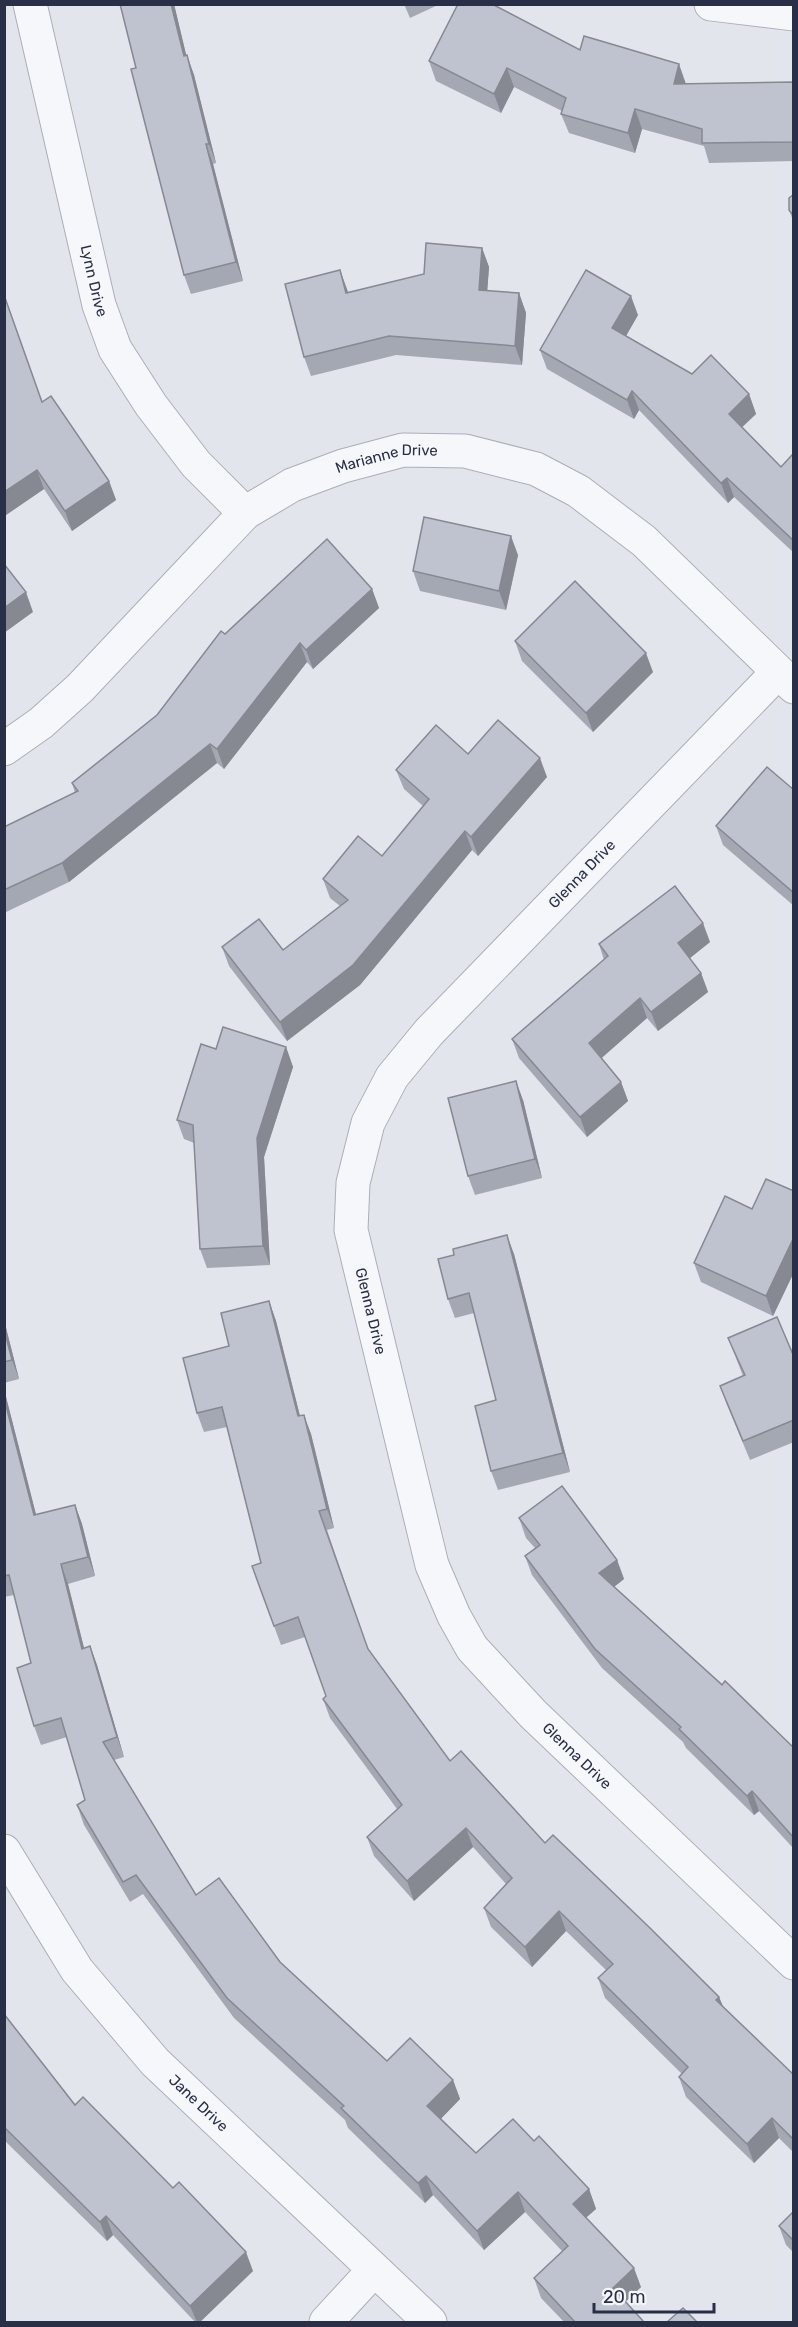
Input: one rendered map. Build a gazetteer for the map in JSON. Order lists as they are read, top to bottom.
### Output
{
  "streets": {
    "street": [
      "Lynn Drive",
      "Marianne Drive",
      "Glenna Drive",
      "Jane Drive"
    ]
  },
  "crossings": [
    ["Lynn Drive", "Marianne Drive"],
    ["Marianne Drive", "Glenna Drive"]
  ],
  "scale_bar": "20 m"
}
